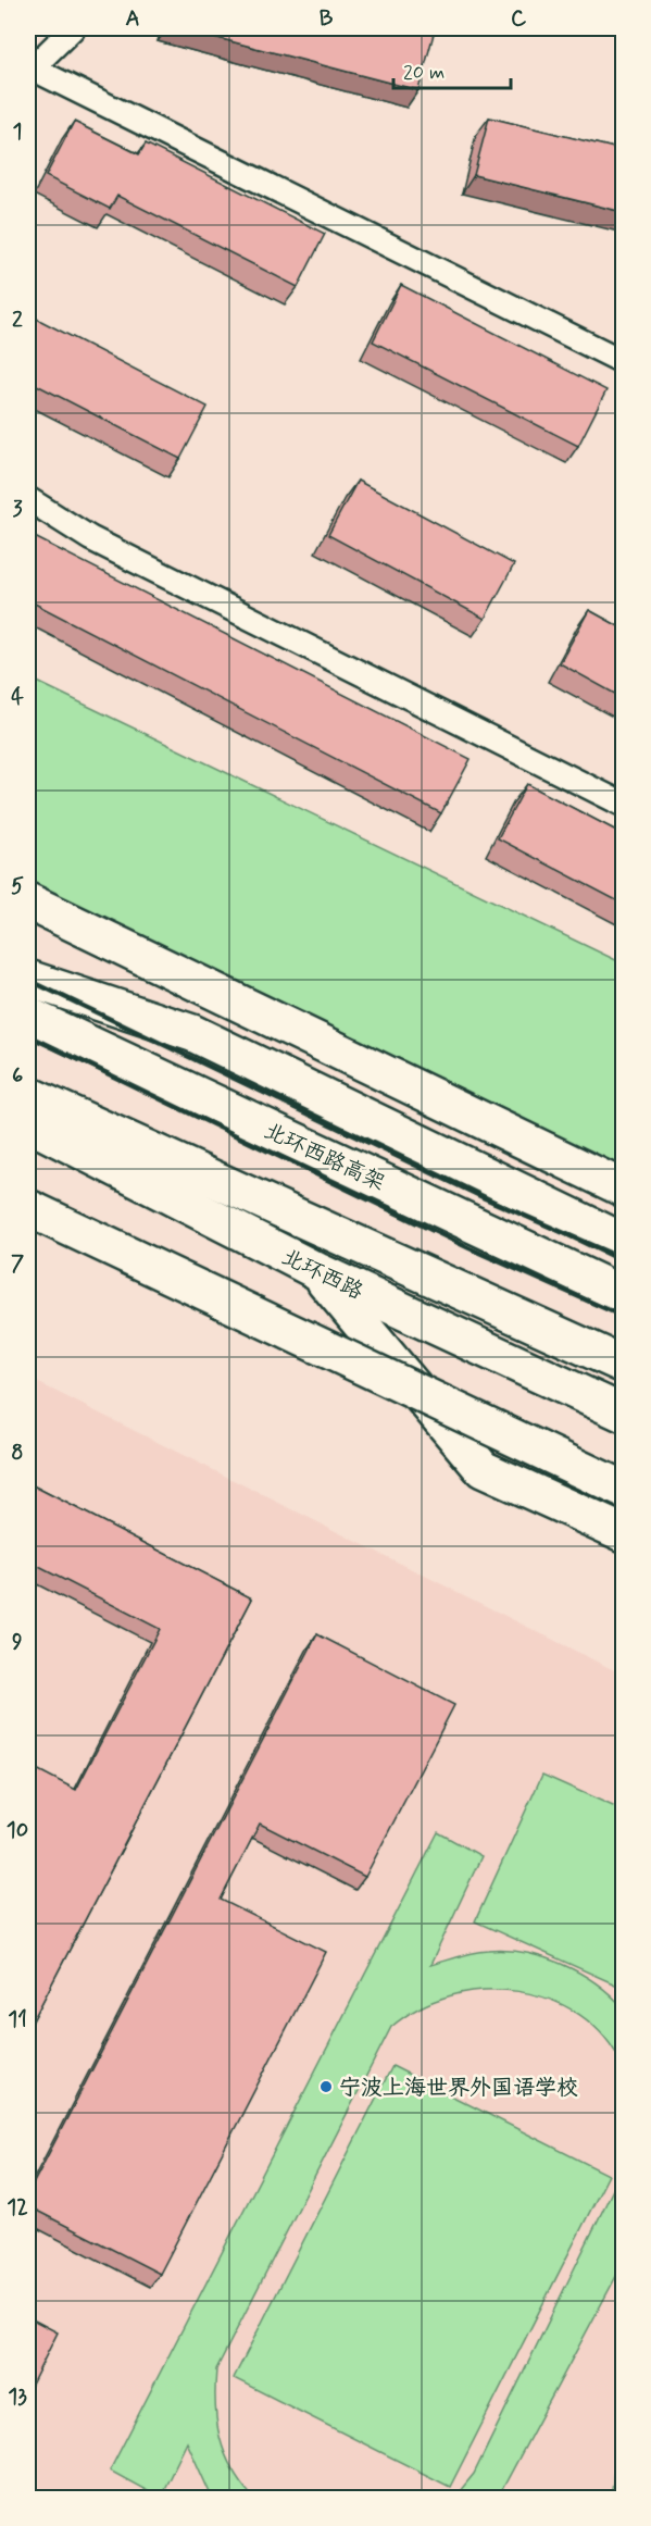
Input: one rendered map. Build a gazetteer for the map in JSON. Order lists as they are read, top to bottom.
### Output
{
  "streets": {
    "main road": ["北环西路高架", "北环西路"]
  },
  "places": ["宁波上海世界外国语学校"],
  "scale_bar": "20 m",
  "grid": {
    "columns": ["A", "B", "C"],
    "rows": [
      "1",
      "2",
      "3",
      "4",
      "5",
      "6",
      "7",
      "8",
      "9",
      "10",
      "11",
      "12",
      "13"
    ]
  }
}
